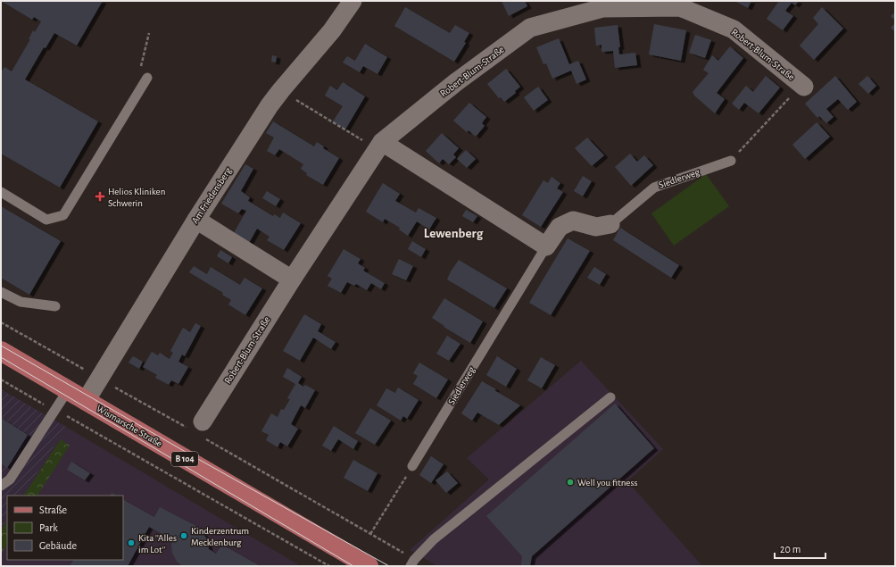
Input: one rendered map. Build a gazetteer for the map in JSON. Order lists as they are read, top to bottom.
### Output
{
  "streets": {
    "main road": ["Wismarsche Straße", "B 104"],
    "street": ["Robert-Blum-Straße", "Siedlerweg", "Am Friedensberg"]
  },
  "crossings": [
    ["Robert-Blum-Straße", "Siedlerweg"],
    ["Am Friedensberg", "Wismarsche Straße"]
  ],
  "districts": ["Lewenberg"],
  "places": {
    "health": ["Helios Kliniken Schwerin"],
    "other": ["Well you fitness", "Kinderzentrum Mecklenburg", "Kita ''Alles im Lot''"]
  },
  "legend": ["Straße", "Park", "Gebäude"],
  "scale_bar": "20 m"
}
